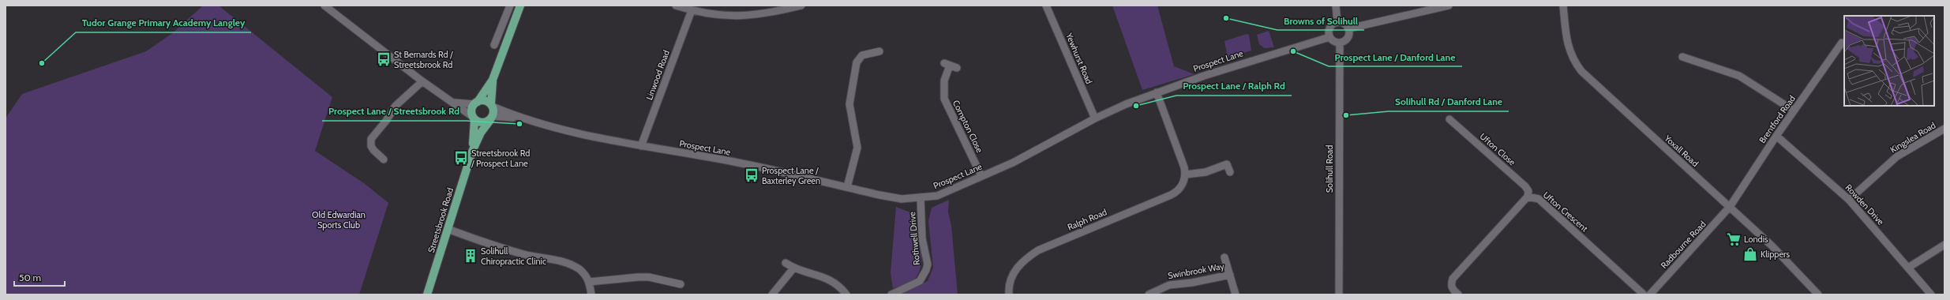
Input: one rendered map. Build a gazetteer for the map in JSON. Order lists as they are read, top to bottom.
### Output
{
  "streets": {
    "main road": ["Streetsbrook Road"],
    "street": [
      "Yewhurst Road",
      "Prospect Lane",
      "Linwood Road",
      "Brentford Road",
      "Compton Close",
      "Kingslea Road",
      "Ufton Close",
      "Yoxall Road",
      "Solihull Road",
      "Rowden Drive",
      "Ufton Crescent",
      "Ralph Road",
      "Rothwell Drive",
      "Radbourne Road",
      "Swinbrook Way"
    ]
  },
  "crossings": [
    ["Yewhurst Road", "Prospect Lane"],
    ["Prospect Lane", "Linwood Road"],
    ["Prospect Lane", "Compton Close"],
    ["Prospect Lane", "Solihull Road"],
    ["Prospect Lane", "Streetsbrook Road"],
    ["Prospect Lane", "Rothwell Drive"],
    ["Brentford Road", "Yoxall Road"],
    ["Brentford Road", "Rowden Drive"],
    ["Brentford Road", "Radbourne Road"],
    ["Kingslea Road", "Rowden Drive"],
    ["Ufton Close", "Ufton Crescent"],
    ["Yoxall Road", "Radbourne Road"]
  ],
  "parks": ["Old Edwardian Sports Club"],
  "places": {
    "other": [
      "Browns of Solihull",
      "Prospect Lane / Danford Lane",
      "Tudor Grange Primary Academy Langley",
      "Prospect Lane / Ralph Rd",
      "Solihull Rd / Danford Lane",
      "Prospect Lane / Streetsbrook Rd"
    ],
    "bus stop": ["St Bernards Rd / Streetsbrook Rd", "Streetsbrook Rd / Prospect Lane", "Prospect Lane / Baxterley Green"],
    "supermarket": ["Londis"],
    "shop": ["Klippers"],
    "building": ["Solihull Chiropractic Clinic"]
  },
  "scale_bar": "50 m"
}
